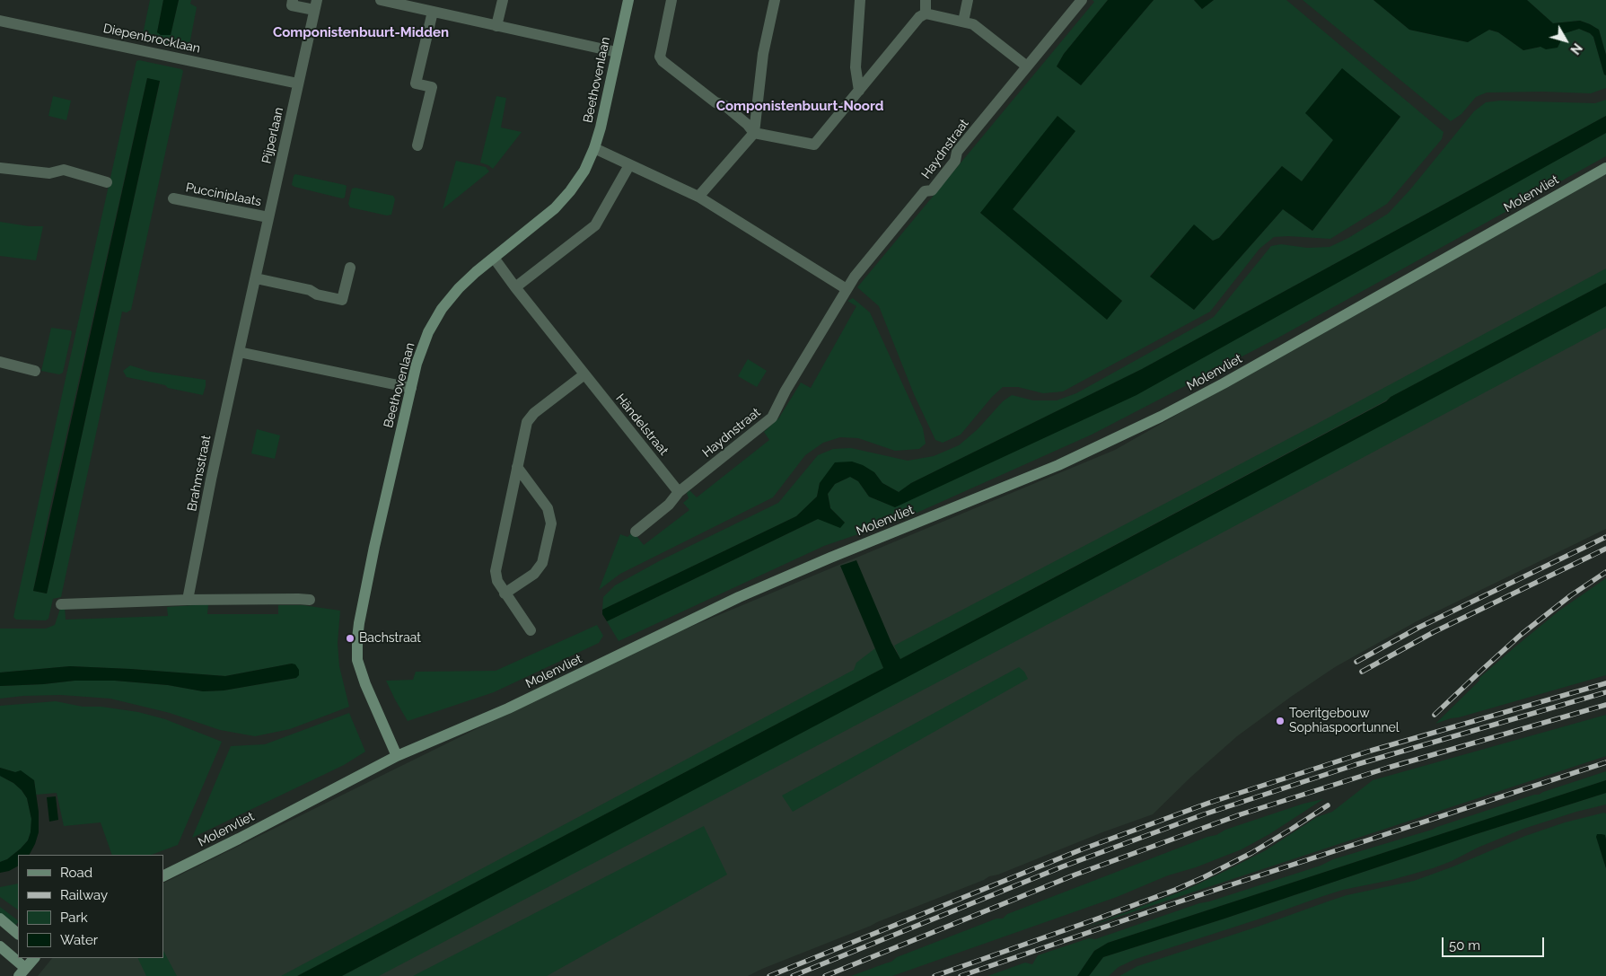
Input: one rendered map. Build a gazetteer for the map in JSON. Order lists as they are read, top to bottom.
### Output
{
  "streets": {
    "street": [
      "Diepenbrocklaan",
      "Beethovenlaan",
      "Pijperlaan",
      "Haydnstraat",
      "Molenvliet",
      "Pucciniplaats",
      "Händelstraat",
      "Brahmsstraat"
    ]
  },
  "crossings": [
    ["Diepenbrocklaan", "Pijperlaan"],
    ["Beethovenlaan", "Molenvliet"],
    ["Beethovenlaan", "Händelstraat"],
    ["Pijperlaan", "Pucciniplaats"],
    ["Pijperlaan", "Brahmsstraat"],
    ["Haydnstraat", "Händelstraat"]
  ],
  "districts": ["Componistenbuurt-Midden", "Componistenbuurt-Noord"],
  "places": ["Bachstraat", "Toeritgebouw Sophiaspoortunnel"],
  "legend": [
    "Road",
    "Railway",
    "Park",
    "Water"
  ],
  "scale_bar": "50 m",
  "north": "bottom right"
}
